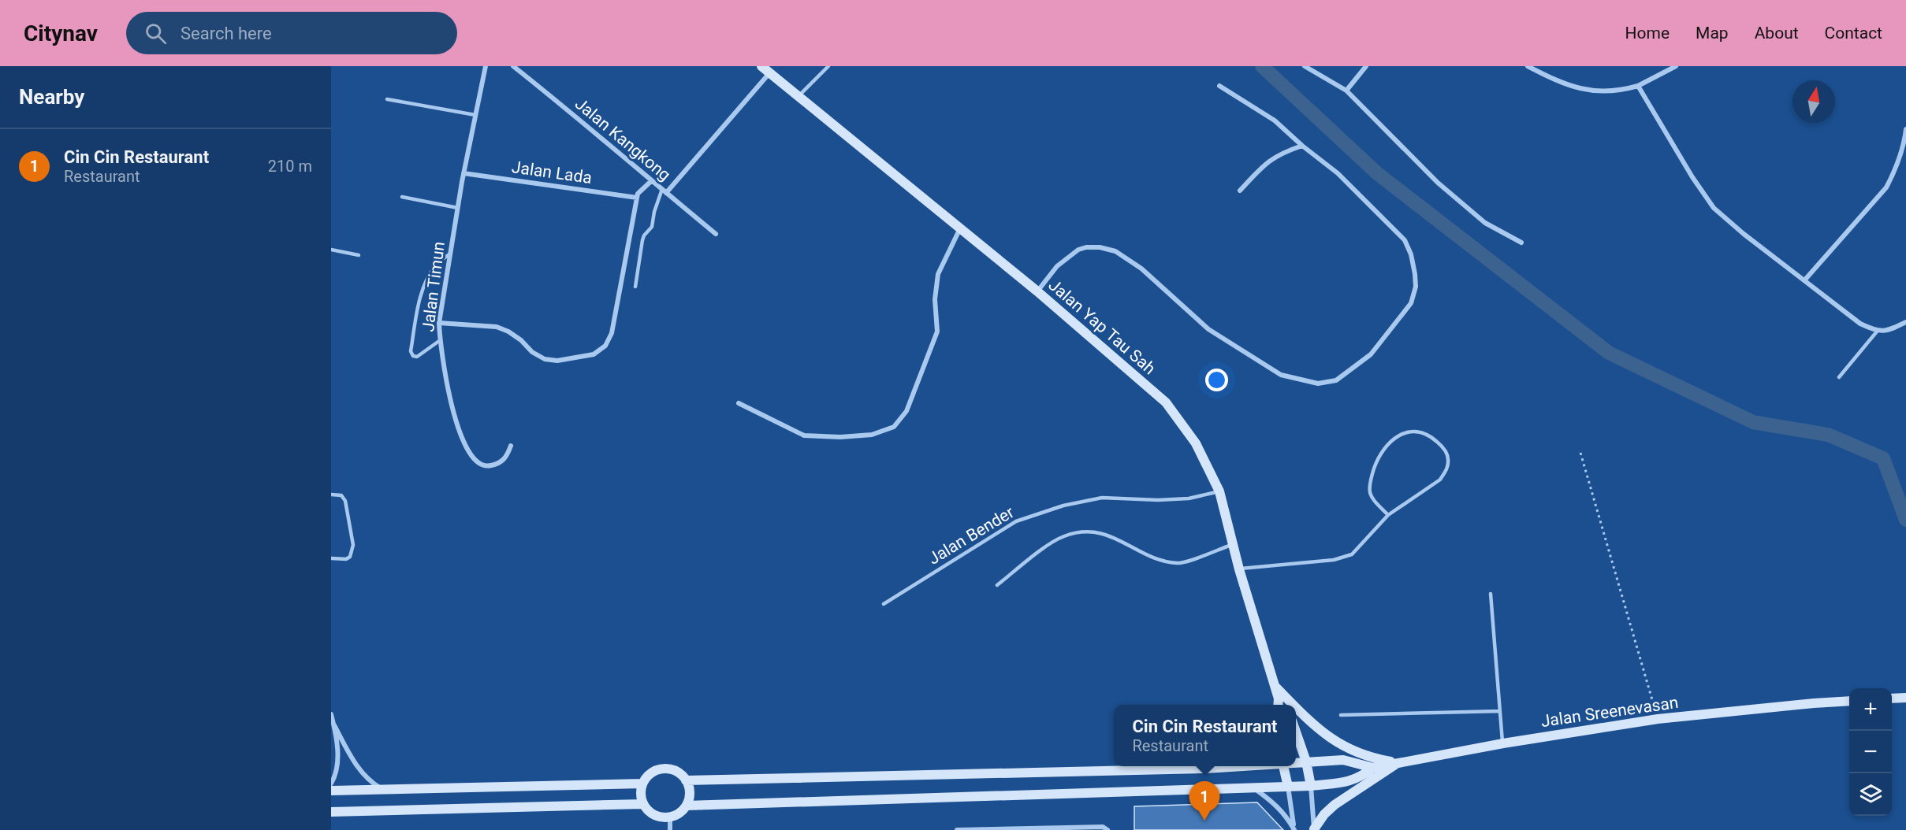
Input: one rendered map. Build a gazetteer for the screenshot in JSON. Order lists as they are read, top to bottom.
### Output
{
  "streets": {
    "street": [
      "Jalan Kangkong",
      "Jalan Lada",
      "Jalan Timun",
      "Jalan Yap Tau Sah",
      "Jalan Sreenevasan"
    ],
    "lane": ["Jalan Bender"]
  },
  "crossings": [
    ["Jalan Lada", "Jalan Timun"],
    ["Jalan Yap Tau Sah", "Jalan Bender"]
  ],
  "north": "top",
  "page": {
    "header": "Citynav",
    "search": "Search here",
    "nav": [
      "Home",
      "Map",
      "About",
      "Contact"
    ],
    "heading": "Nearby",
    "list": [
      {
        "mark": "1",
        "name": "Cin Cin Restaurant",
        "note": "Restaurant",
        "value": "210 m"
      }
    ],
    "map_buttons": ["+", "−"],
    "popup": ["Cin Cin Restaurant", "Restaurant"],
    "pins": "1"
  }
}
